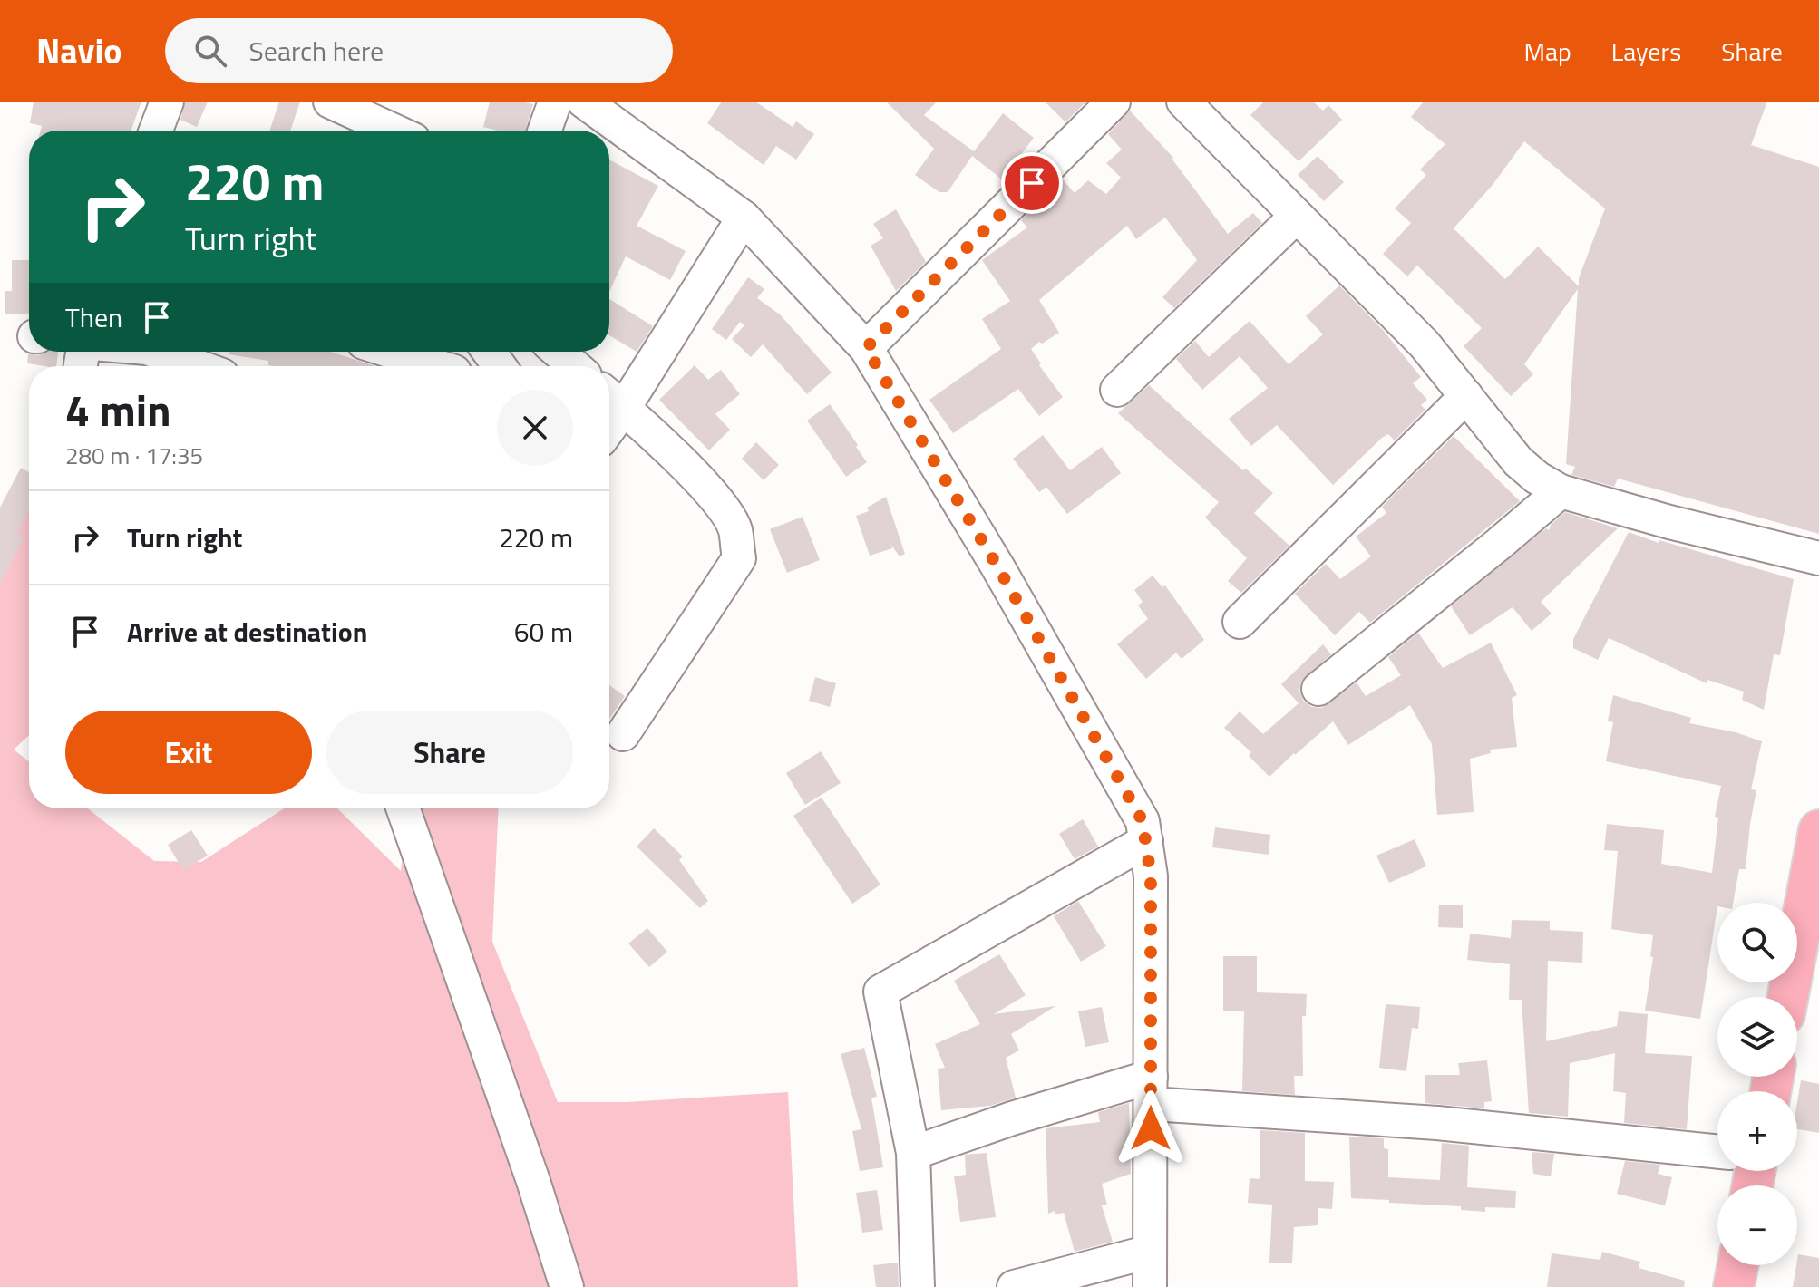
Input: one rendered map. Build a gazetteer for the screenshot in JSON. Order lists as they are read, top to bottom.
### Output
{
  "page": {
    "header": "Navio",
    "search": "Search here",
    "nav": ["Map", "Layers", "Share"],
    "turn": ["220 m", "Turn right"],
    "then": "Then",
    "heading": ["4 min", "280 m · 17:35"],
    "list": [
      {
        "name": "Turn right",
        "value": "220 m"
      },
      {
        "name": "Arrive at destination",
        "value": "60 m"
      }
    ],
    "buttons": ["Exit", "Share"],
    "map_buttons": ["+", "−"]
  }
}
